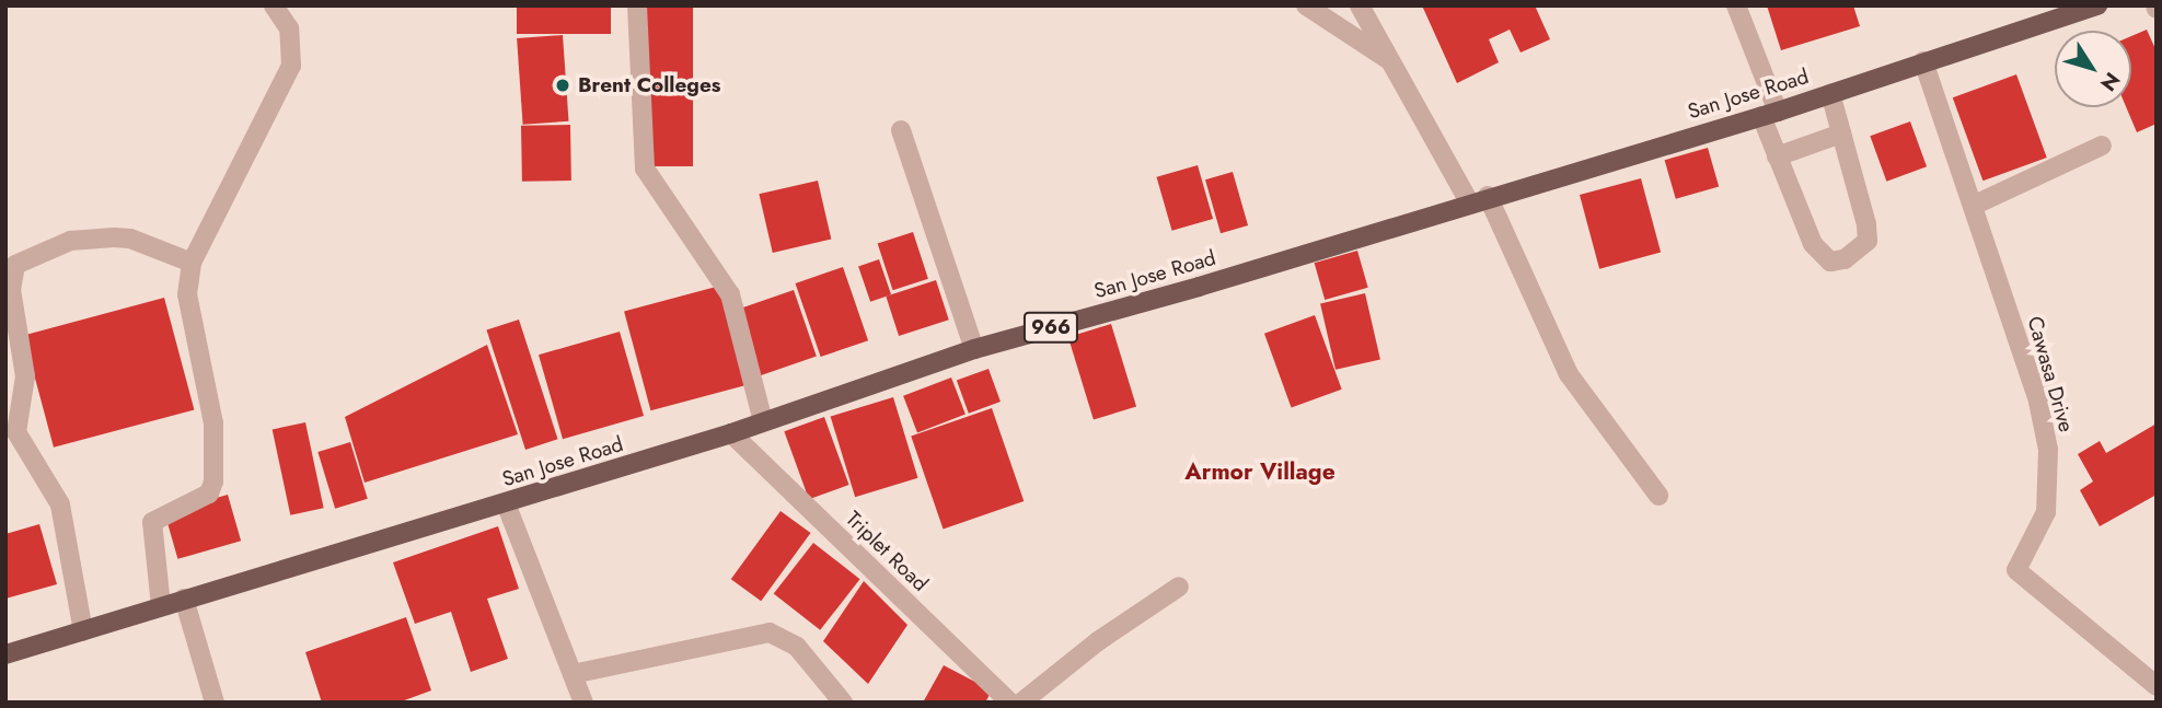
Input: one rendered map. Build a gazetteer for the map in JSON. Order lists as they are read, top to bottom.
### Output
{
  "streets": {
    "main road": ["San Jose Road", "966"],
    "street": ["Cawasa Drive", "Triplet Road"]
  },
  "crossings": [
    ["San Jose Road", "Cawasa Drive"],
    ["San Jose Road", "Triplet Road"]
  ],
  "districts": ["Armor Village"],
  "places": ["Brent Colleges"],
  "north": "bottom right"
}
